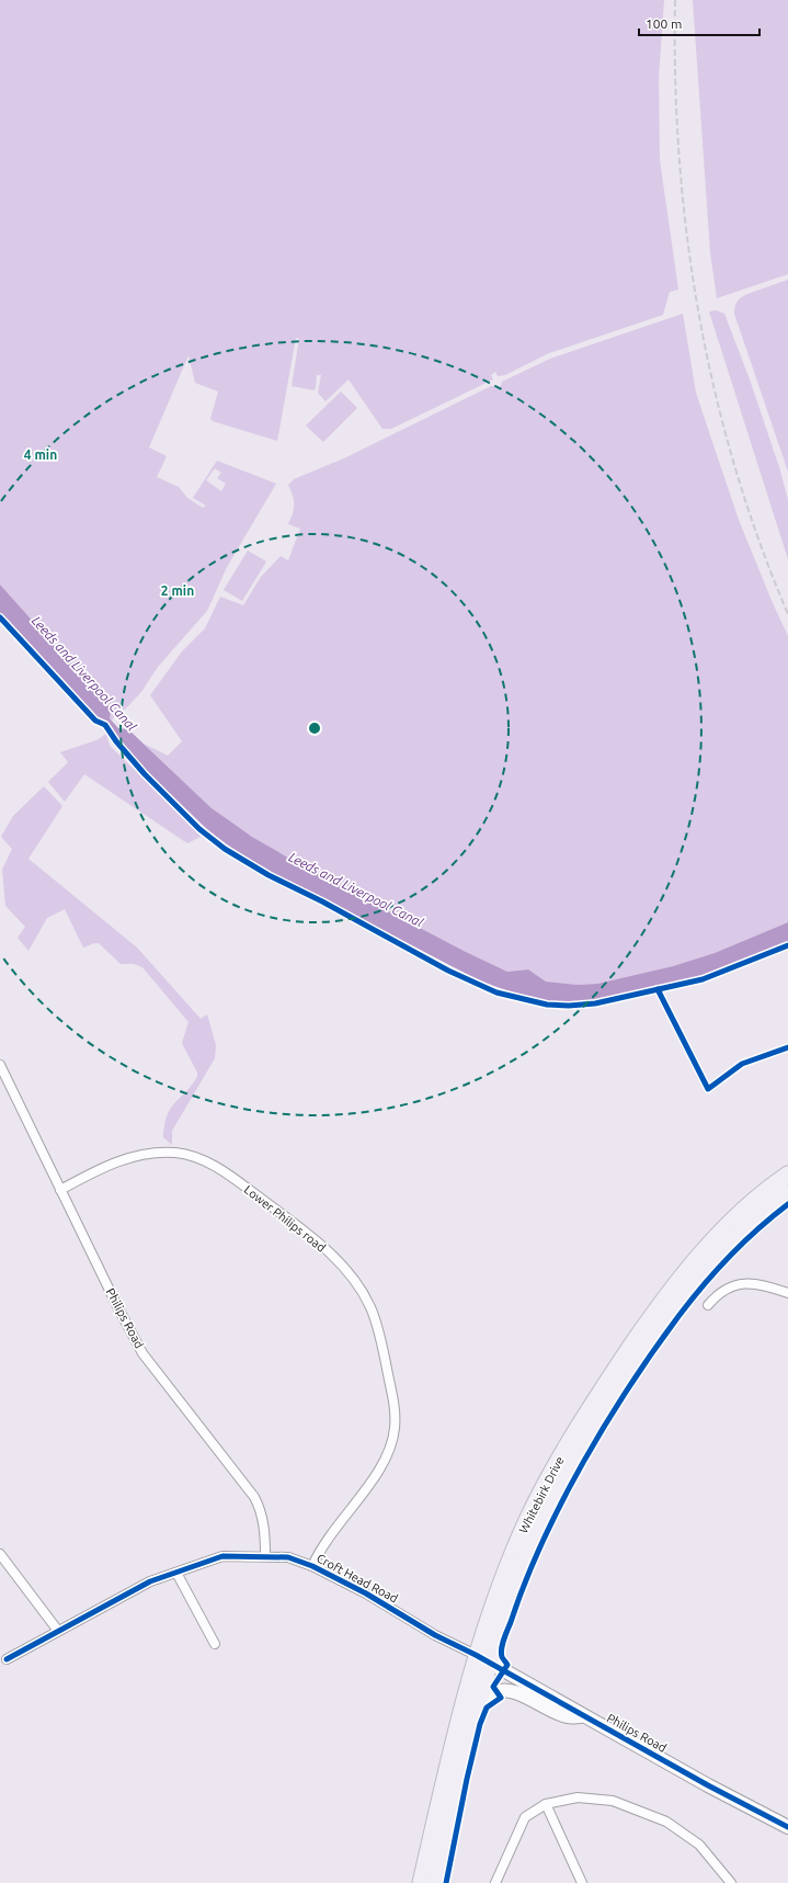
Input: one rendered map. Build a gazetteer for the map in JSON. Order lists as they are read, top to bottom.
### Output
{
  "streets": {
    "highway": ["Whitebirk Drive"],
    "street": ["Lower Philips road", "Philips Road", "Croft Head Road"]
  },
  "crossings": [
    ["Lower Philips road", "Philips Road"],
    ["Lower Philips road", "Croft Head Road"],
    ["Philips Road", "Whitebirk Drive"],
    ["Philips Road", "Croft Head Road"],
    ["Whitebirk Drive", "Croft Head Road"]
  ],
  "water": ["Leeds and Liverpool Canal"],
  "scale_bar": "100 m",
  "rings": ["4 min", "2 min"]
}
